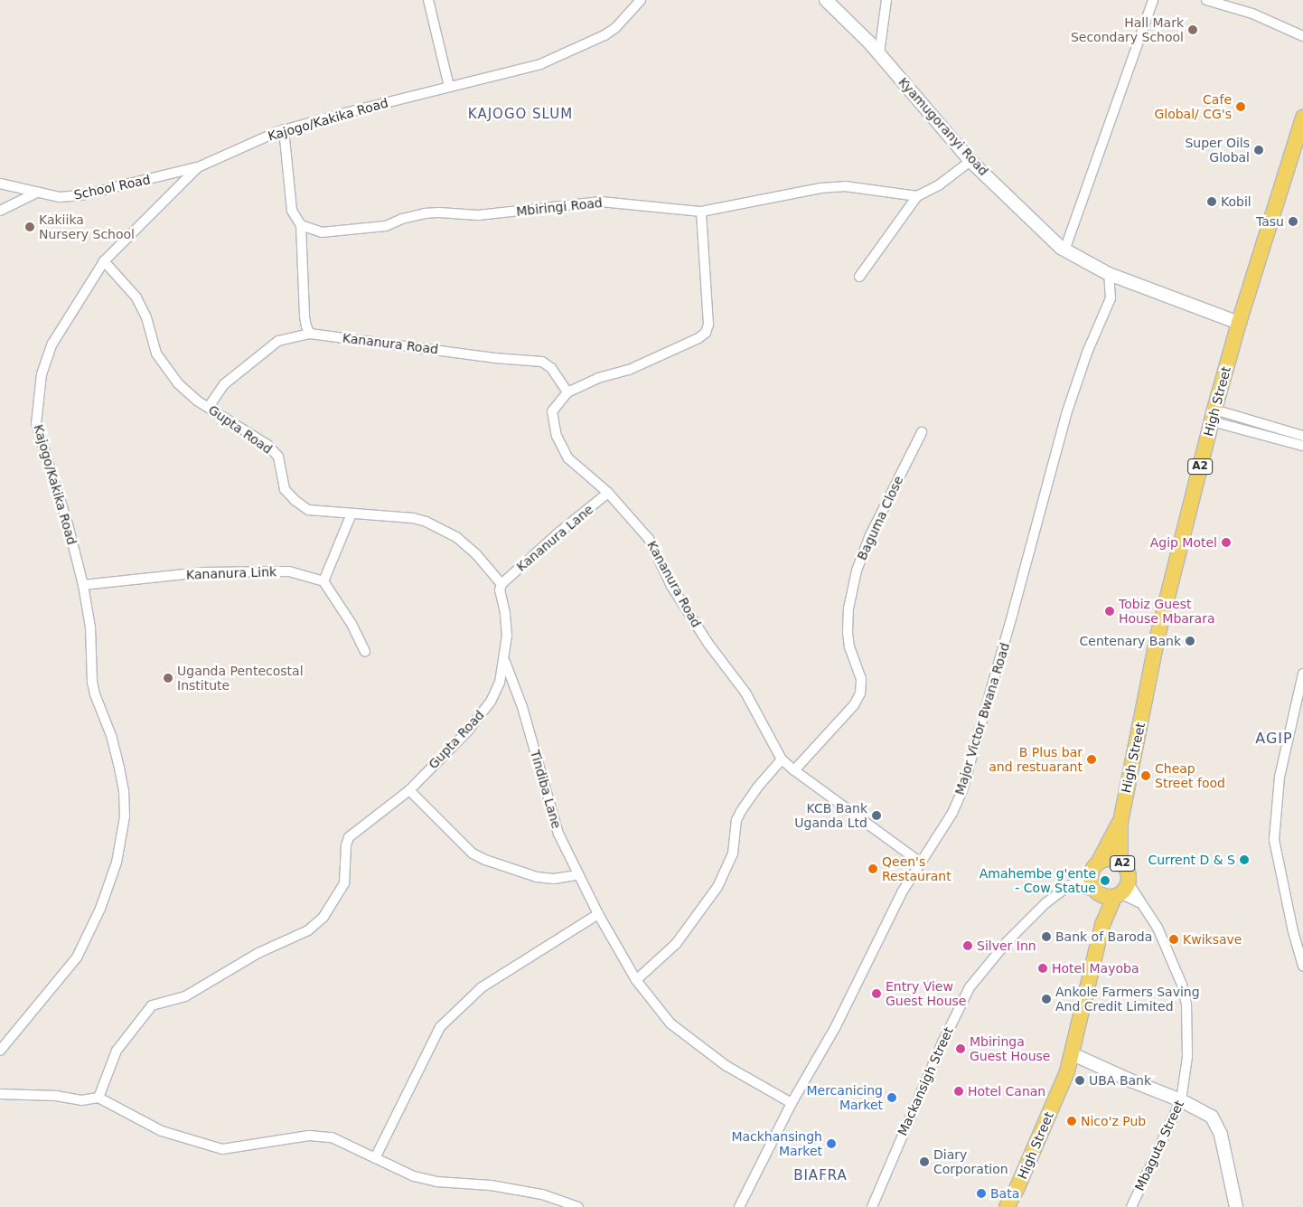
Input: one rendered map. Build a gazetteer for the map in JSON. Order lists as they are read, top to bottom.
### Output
{
  "streets": {
    "main road": ["High Street", "A2"],
    "street": [
      "Kajogo/Kakika Road",
      "Kyamugoranyi Road",
      "School Road",
      "Mbiringi Road",
      "Kananura Road",
      "Gupta Road",
      "Baguma Close",
      "Kananura Lane",
      "Kananura Link",
      "Major Victor Bwana Road",
      "Tindiba Lane",
      "Mackansigh Street",
      "Mbaguta Street"
    ]
  },
  "crossings": [
    ["Kajogo/Kakika Road", "School Road"],
    ["Kajogo/Kakika Road", "Gupta Road"],
    ["Kajogo/Kakika Road", "Kananura Link"],
    ["Kyamugoranyi Road", "High Street"],
    ["Kyamugoranyi Road", "Major Victor Bwana Road"],
    ["Kananura Road", "Baguma Close"],
    ["Kananura Road", "Kananura Lane"],
    ["Kananura Road", "Major Victor Bwana Road"],
    ["High Street", "A2"],
    ["High Street", "Mackansigh Street"],
    ["High Street", "Mbaguta Street"],
    ["Gupta Road", "Kananura Lane"],
    ["Gupta Road", "Tindiba Lane"],
    ["A2", "Mackansigh Street"],
    ["A2", "Mbaguta Street"],
    ["Major Victor Bwana Road", "Tindiba Lane"],
    ["Mackansigh Street", "Mbaguta Street"]
  ],
  "districts": ["KAJOGO SLUM", "AGIP", "BIAFRA"],
  "places": [
    "Hall Mark Secondary School",
    "Cafe Global/ CG's",
    "Super Oils Global",
    "Kobil",
    "Tasu",
    "Kakiika Nursery School",
    "Agip Motel",
    "Tobiz Guest House Mbarara",
    "Centenary Bank",
    "Uganda Pentecostal Institute",
    "B Plus bar and restuarant",
    "Cheap Street food",
    "KCB Bank Uganda Ltd",
    "Current D & S",
    "Qeen's Restaurant",
    "Amahembe g'ente - Cow Statue",
    "Bank of Baroda",
    "Kwiksave",
    "Silver Inn",
    "Hotel Mayoba",
    "Entry View Guest House",
    "Ankole Farmers Saving And Credit Limited",
    "Mbiringa Guest House",
    "UBA Bank",
    "Hotel Canan",
    "Mercanicing Market",
    "Nico'z Pub",
    "Mackhansingh Market",
    "Diary Corporation",
    "Bata"
  ]
}
